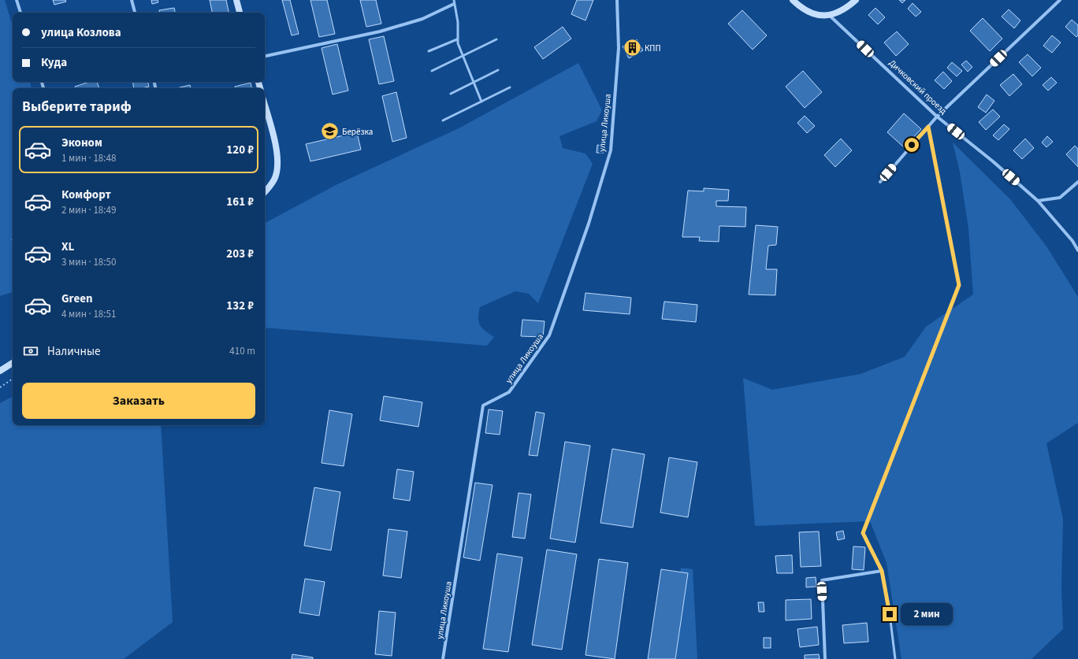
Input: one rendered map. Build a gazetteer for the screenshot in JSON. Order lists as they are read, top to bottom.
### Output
{
  "streets": {
    "street": ["Дичковский проезд", "улица Ликоуша"]
  },
  "places": {
    "building": ["КПП"],
    "school or university": ["Берёзка"]
  },
  "page": {
    "banner": ["улица Козлова", "Куда"],
    "heading": "Выберите тариф",
    "list": [
      {
        "name": "Эконом",
        "note": "1 мин · 18:48",
        "value": "120 ₽"
      },
      {
        "name": "Комфорт",
        "note": "2 мин · 18:49",
        "value": "161 ₽"
      },
      {
        "name": "XL",
        "note": "3 мин · 18:50",
        "value": "203 ₽"
      },
      {
        "name": "Green",
        "note": "4 мин · 18:51",
        "value": "132 ₽"
      }
    ],
    "pay": ["Наличные", "410 m"],
    "buttons": "Заказать",
    "bubble": "2 мин"
  }
}
